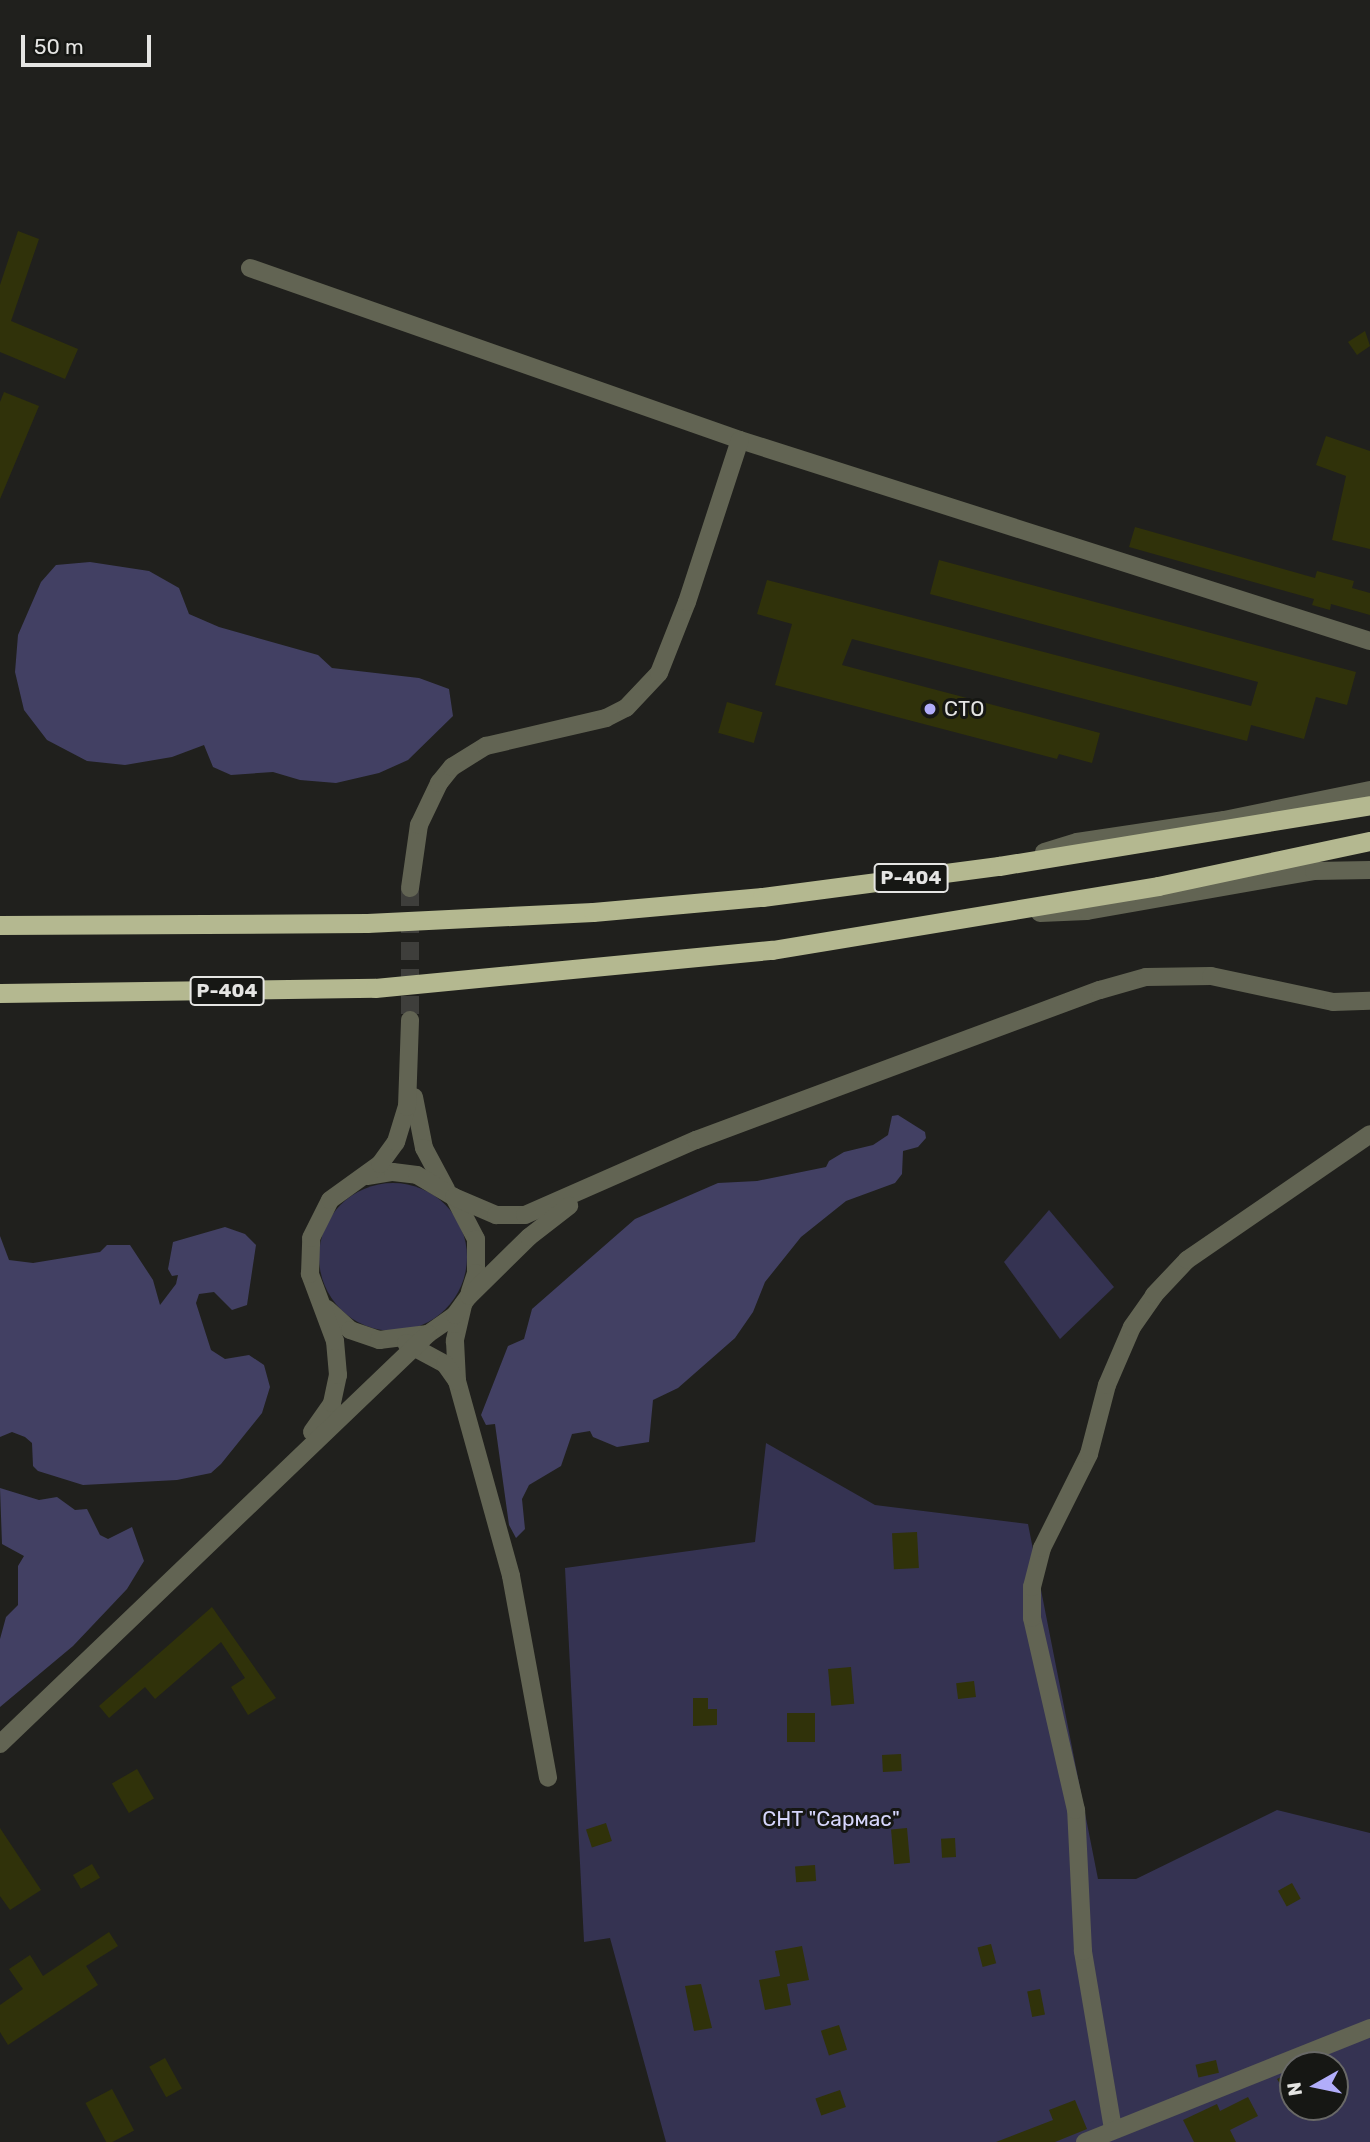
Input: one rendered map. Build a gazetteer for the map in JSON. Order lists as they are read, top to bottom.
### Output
{
  "streets": {
    "highway": ["Р-404"]
  },
  "parks": ["СНТ \"Сармас\""],
  "places": ["СТО"],
  "scale_bar": "50 m",
  "north": "left"
}
